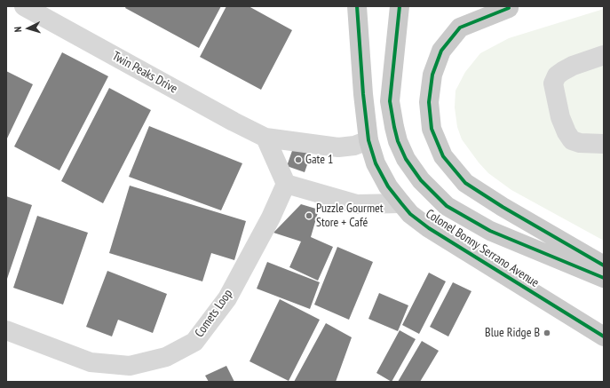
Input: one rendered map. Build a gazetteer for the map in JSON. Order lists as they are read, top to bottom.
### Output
{
  "streets": {
    "main road": ["Colonel Bonny Serrano Avenue"],
    "street": ["Twin Peaks Drive", "Comets Loop"]
  },
  "crossings": [
    ["Twin Peaks Drive", "Colonel Bonny Serrano Avenue"]
  ],
  "places": ["Gate 1", "Puzzle Gourmet Store + Café", "Blue Ridge B"],
  "north": "left"
}
